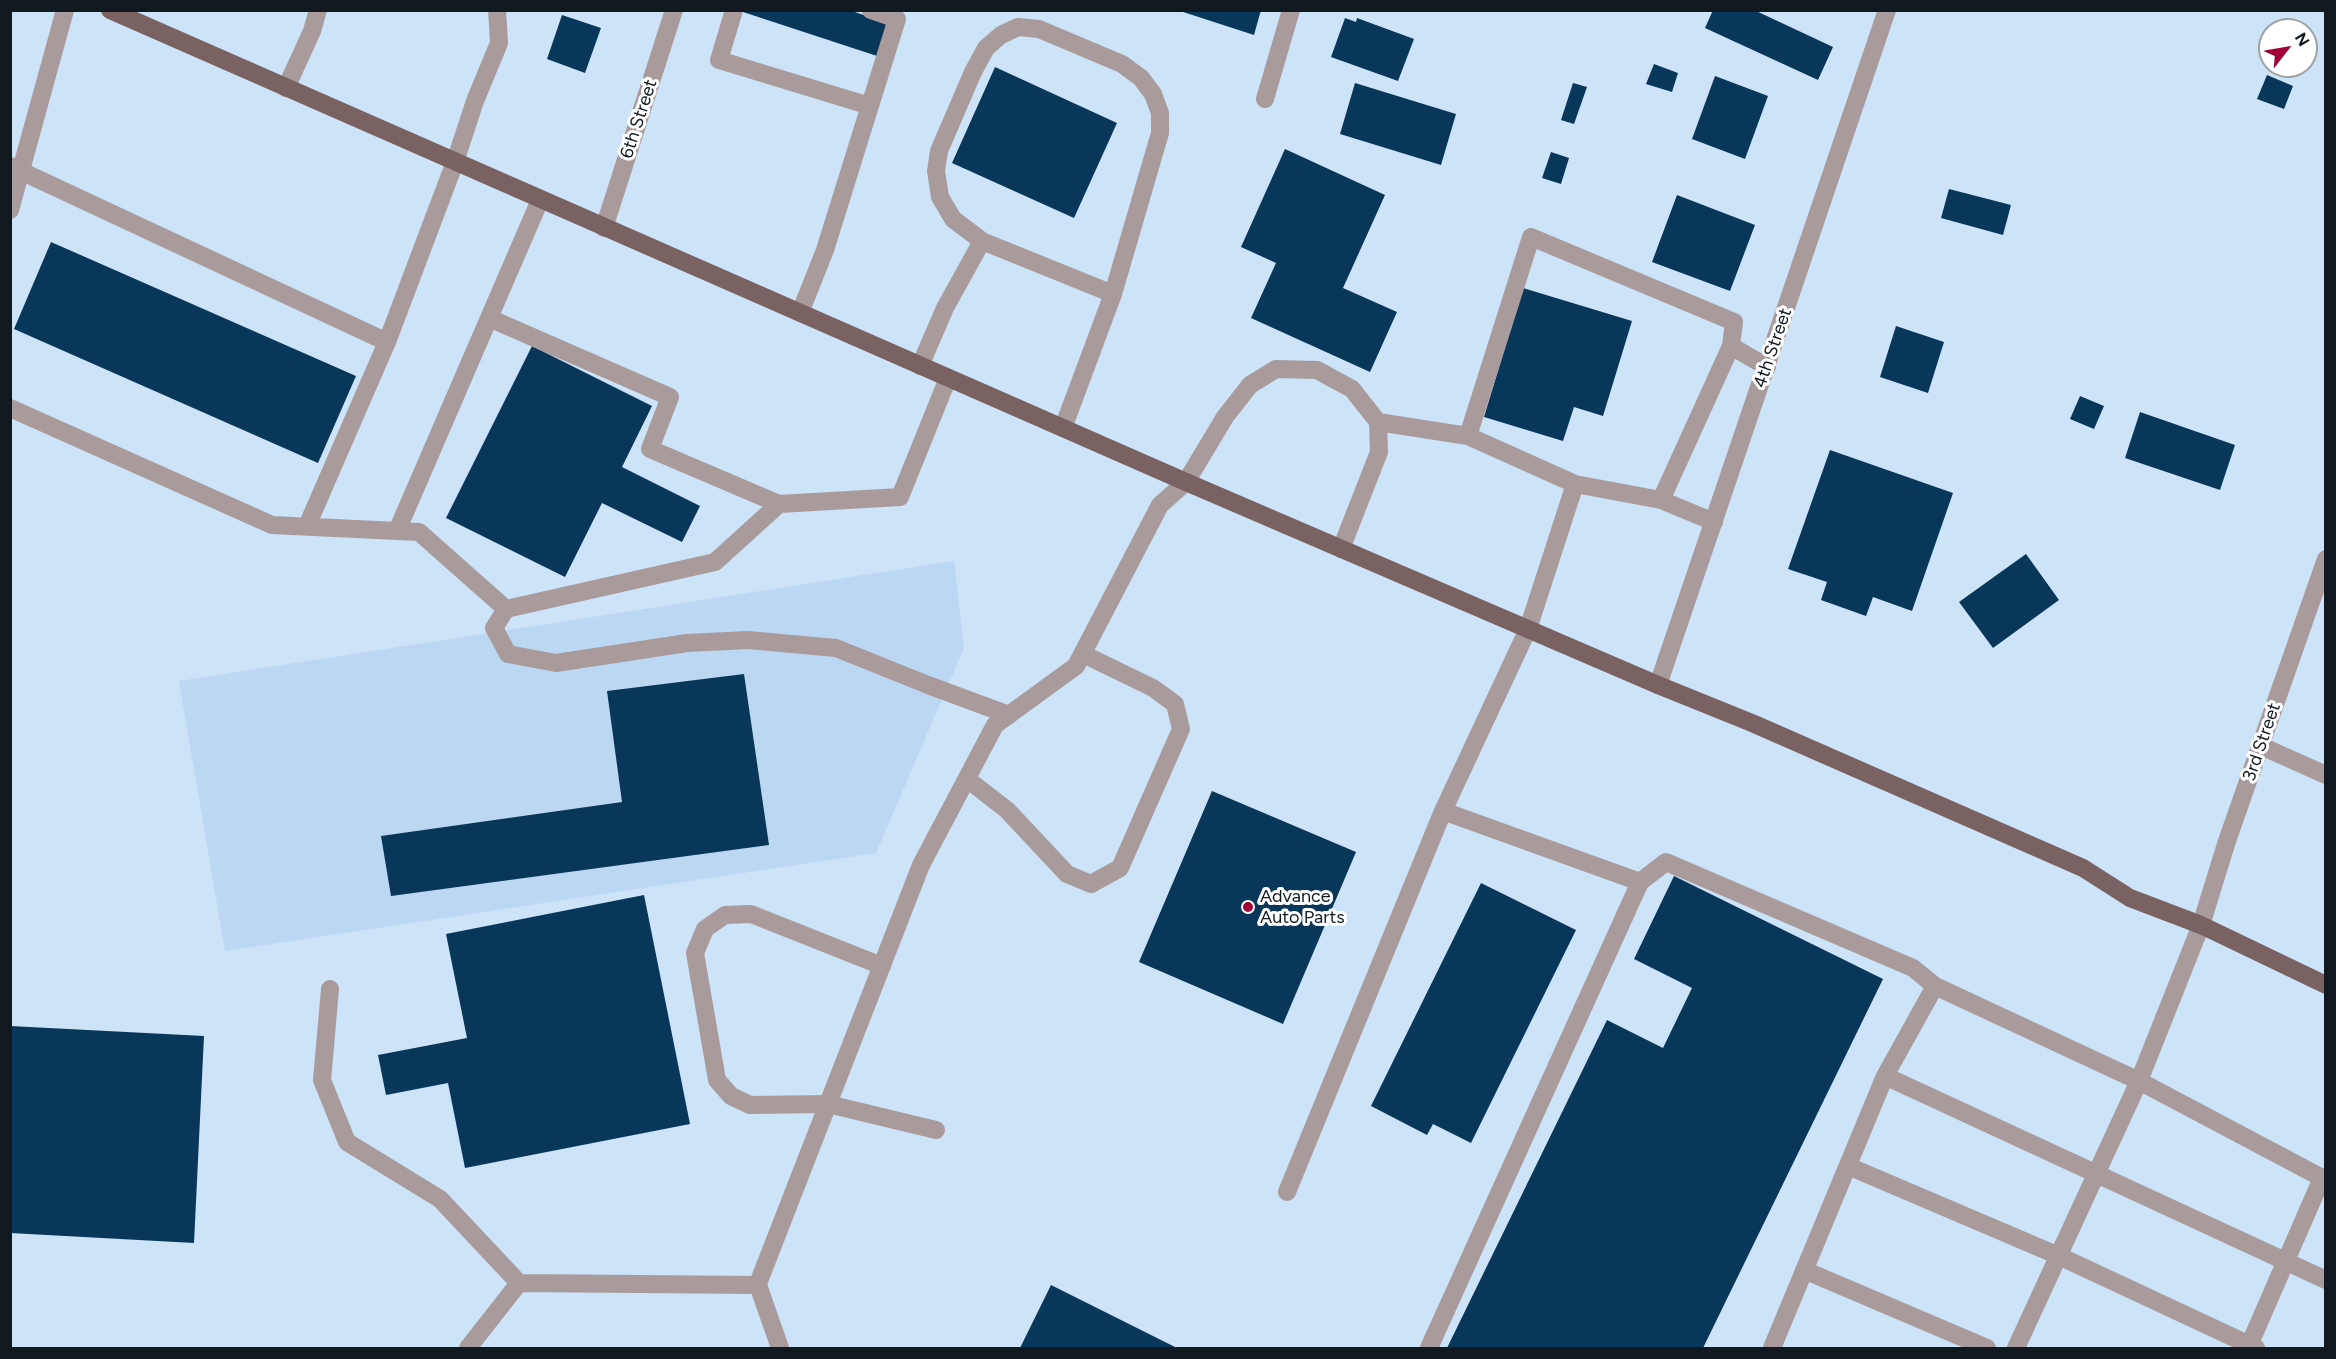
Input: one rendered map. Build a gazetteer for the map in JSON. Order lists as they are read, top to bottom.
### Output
{
  "streets": {
    "street": ["6th Street", "4th Street", "3rd Street"]
  },
  "places": ["Advance Auto Parts"],
  "north": "top right"
}
